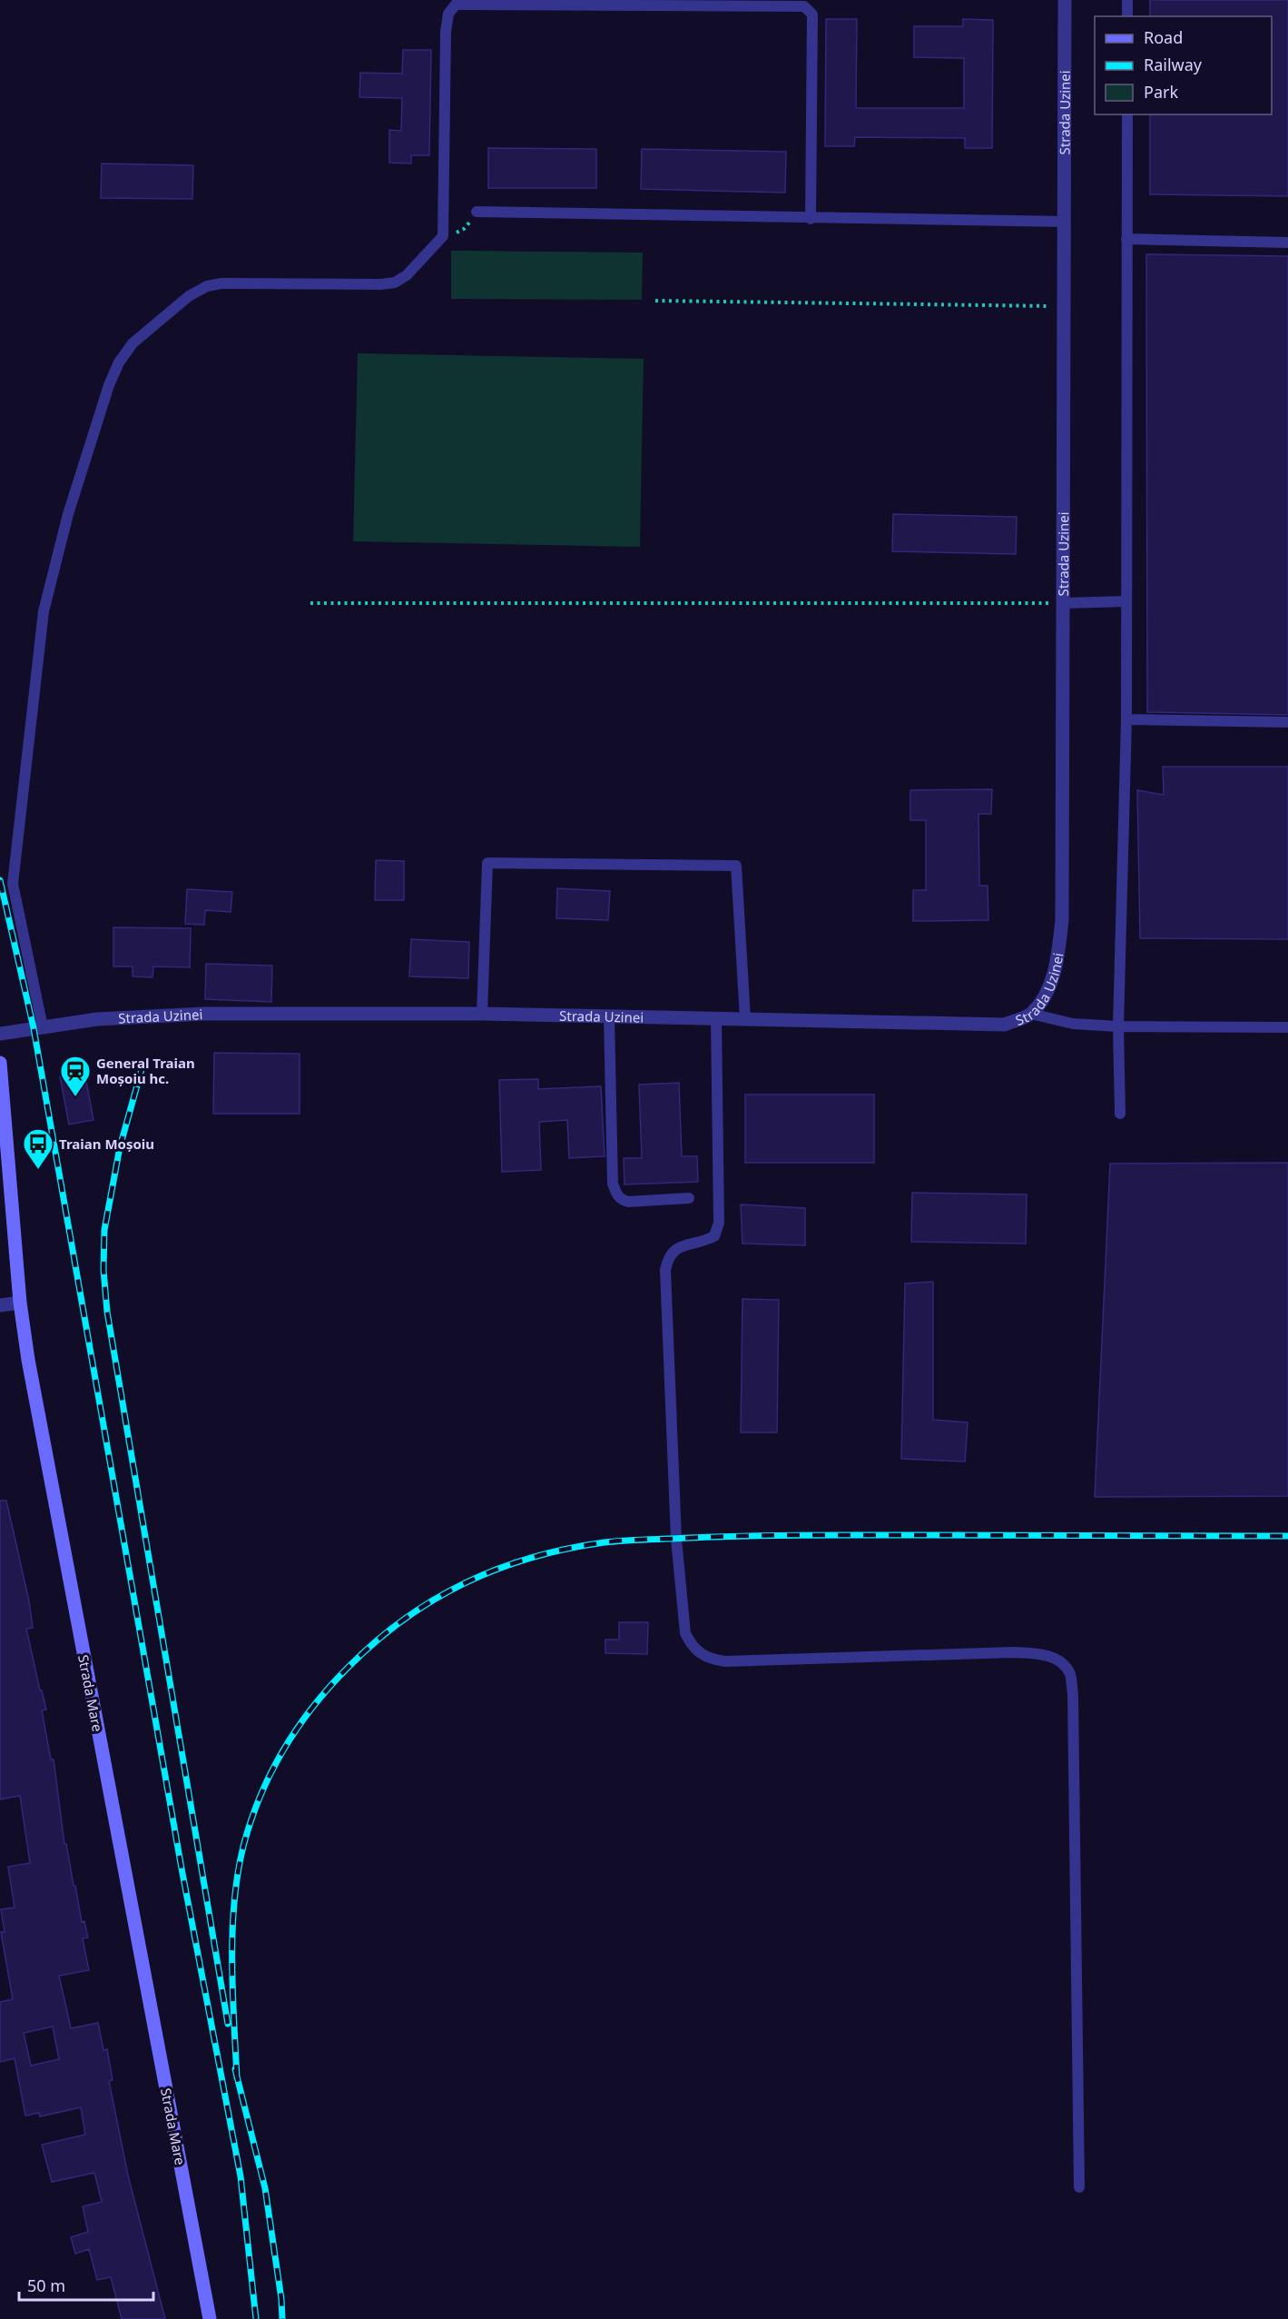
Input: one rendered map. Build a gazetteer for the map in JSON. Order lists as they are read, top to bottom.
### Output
{
  "streets": {
    "main road": ["Strada Mare"],
    "street": ["Strada Uzinei"]
  },
  "places": {
    "station": ["General Traian Moșoiu hc."],
    "bus stop": ["Traian Moșoiu"]
  },
  "legend": ["Road", "Railway", "Park"],
  "scale_bar": "50 m"
}
